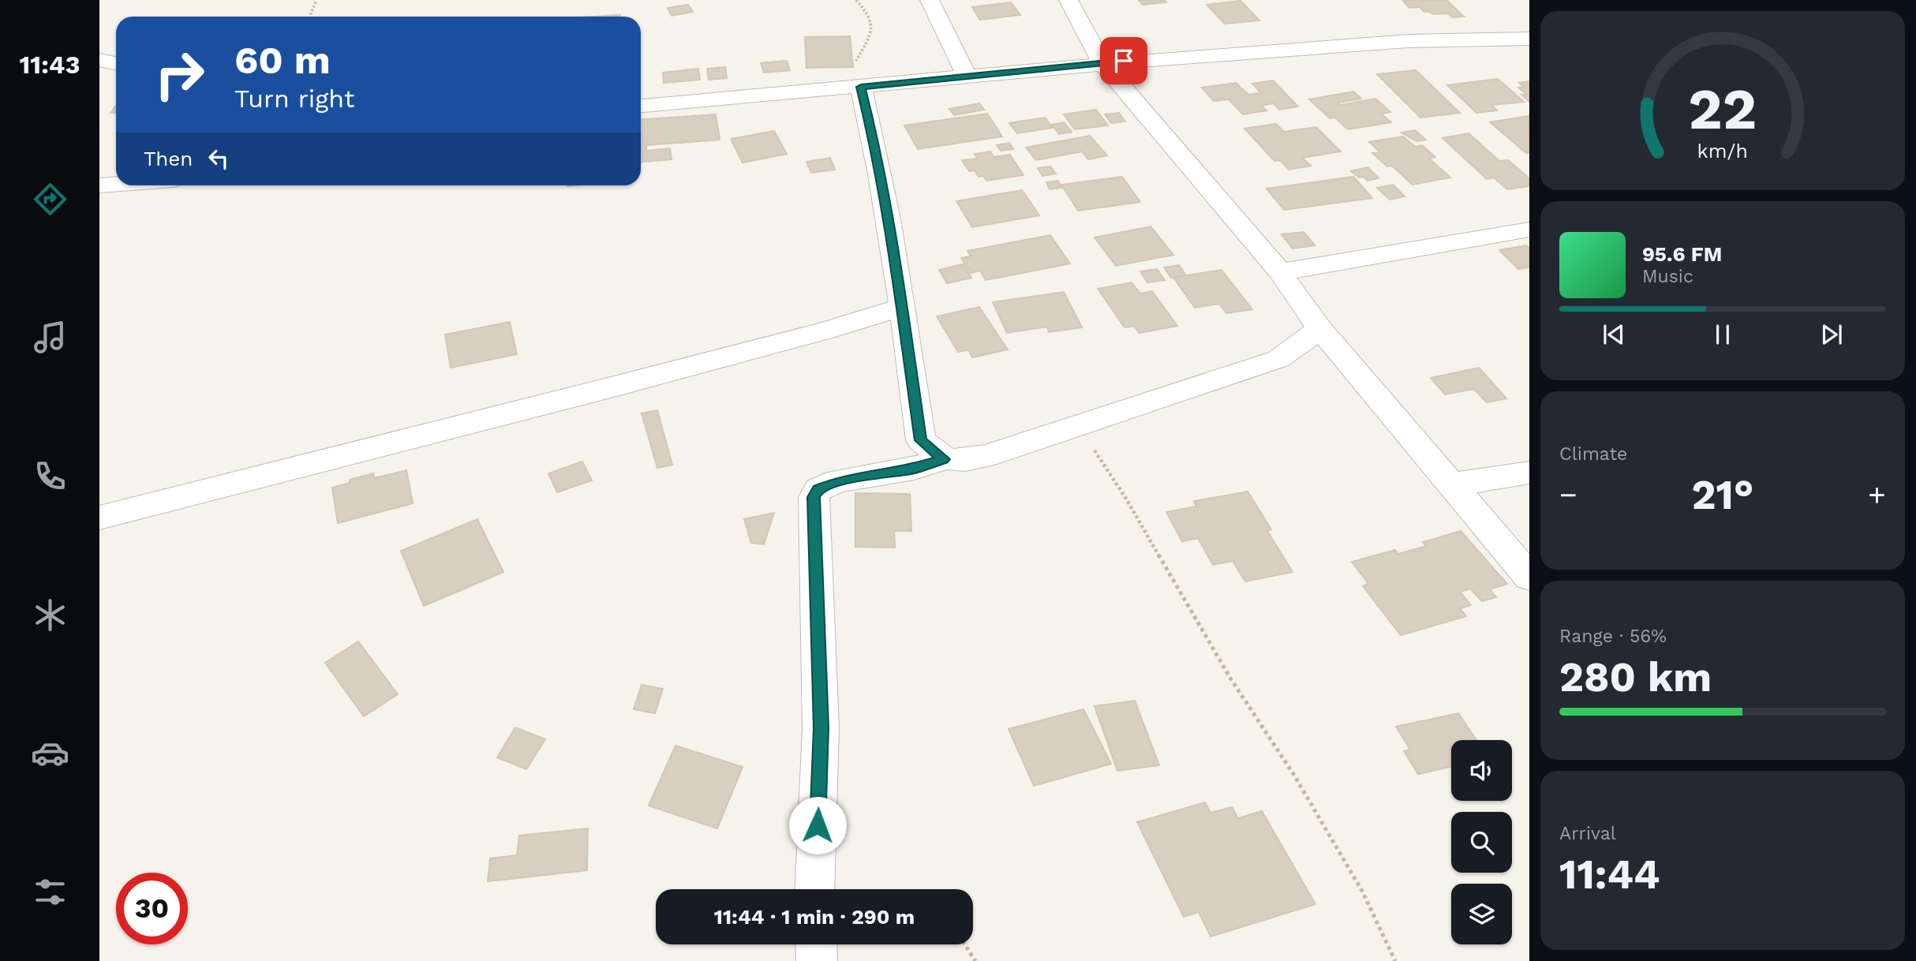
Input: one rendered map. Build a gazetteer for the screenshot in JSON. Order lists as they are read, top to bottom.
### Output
{
  "page": {
    "tabs": "11:43",
    "turn": ["60 m", "Turn right"],
    "then": "Then",
    "song": ["95.6 FM", "Music"],
    "tile": [
      "Climate",
      ["Range · 56%", "280 km"],
      ["Arrival", "11:44"]
    ],
    "heat": ["−", "21°", "+"],
    "limit": "30",
    "trip": "11:44 · 1 min · 290 m",
    "gauge": ["22", "km/h"]
  }
}
